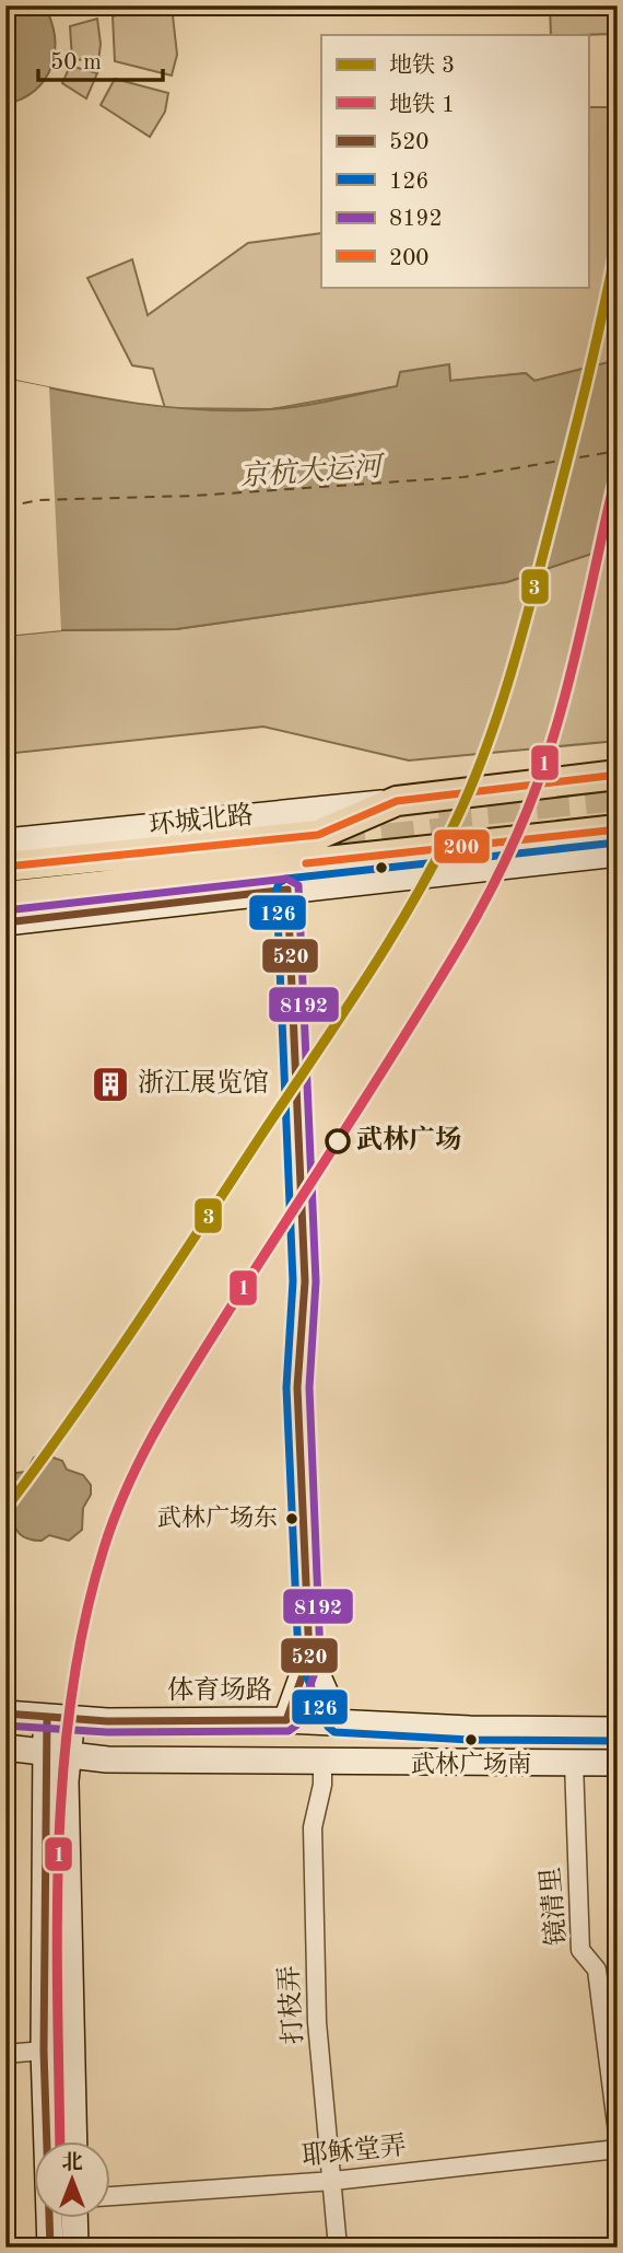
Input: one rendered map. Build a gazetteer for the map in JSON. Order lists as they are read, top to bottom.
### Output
{
  "streets": {
    "main road": ["环城北路", "体育场路"],
    "street": ["镜清里", "打枝弄", "耶稣堂弄"]
  },
  "crossings": [
    ["打枝弄", "耶稣堂弄"]
  ],
  "water": ["京杭大运河"],
  "places": {
    "building": ["浙江展览馆"],
    "other": ["武林广场", "武林广场东", "武林广场南"]
  },
  "lines": [
    "metro line 3",
    "metro line 1",
    "transit line 200",
    "transit line 126",
    "transit line 8192",
    "transit line 520"
  ],
  "legend": [
    "地铁 3",
    "地铁 1",
    "520",
    "126",
    "8192",
    "200"
  ],
  "scale_bar": "50 m",
  "north": "top"
}
